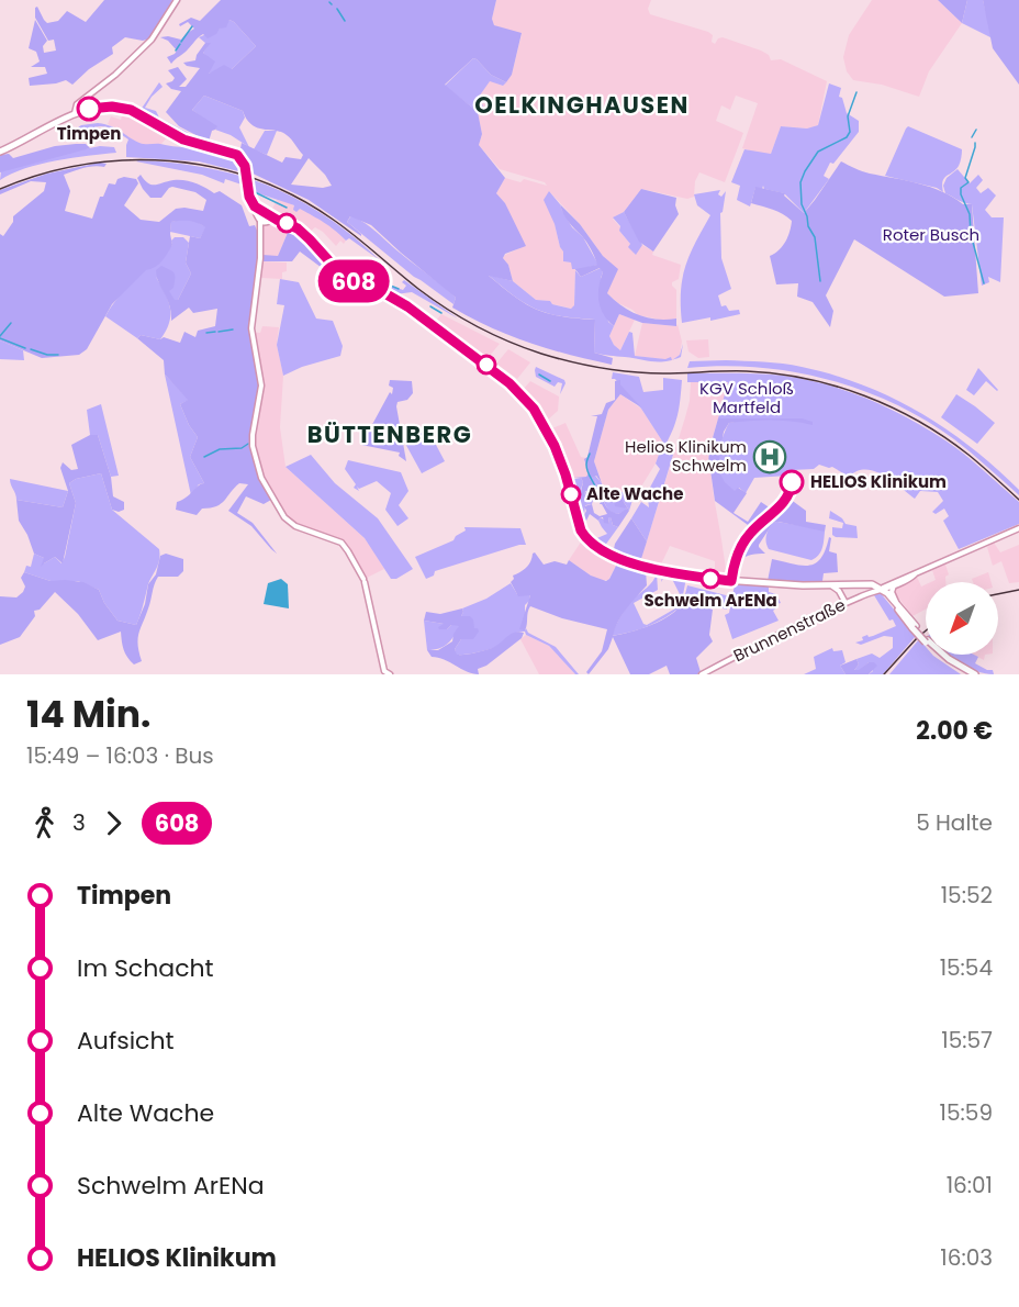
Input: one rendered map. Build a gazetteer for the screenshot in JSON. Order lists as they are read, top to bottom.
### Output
{
  "streets": {
    "main road": ["Brunnenstraße"]
  },
  "districts": ["OELKINGHAUSEN", "BÜTTENBERG"],
  "parks": ["Roter Busch", "KGV Schloß Martfeld"],
  "places": {
    "other": [
      "Timpen",
      "HELIOS Klinikum",
      "Alte Wache",
      "Schwelm ArENa"
    ],
    "hospital": ["Helios Klinikum Schwelm"]
  },
  "lines": ["bus line 608"],
  "north": "bottom left",
  "page": {
    "on_map": "608",
    "heading": ["14 Min.", "15:49 – 16:03 · Bus", "2.00 €"],
    "legs": ["3", "608", "5 Halte"],
    "list": [
      {
        "name": "Timpen",
        "value": "15:52"
      },
      {
        "name": "Im Schacht",
        "value": "15:54"
      },
      {
        "name": "Aufsicht",
        "value": "15:57"
      },
      {
        "name": "Alte Wache",
        "value": "15:59"
      },
      {
        "name": "Schwelm ArENa",
        "value": "16:01"
      },
      {
        "name": "HELIOS Klinikum",
        "value": "16:03"
      }
    ]
  }
}
